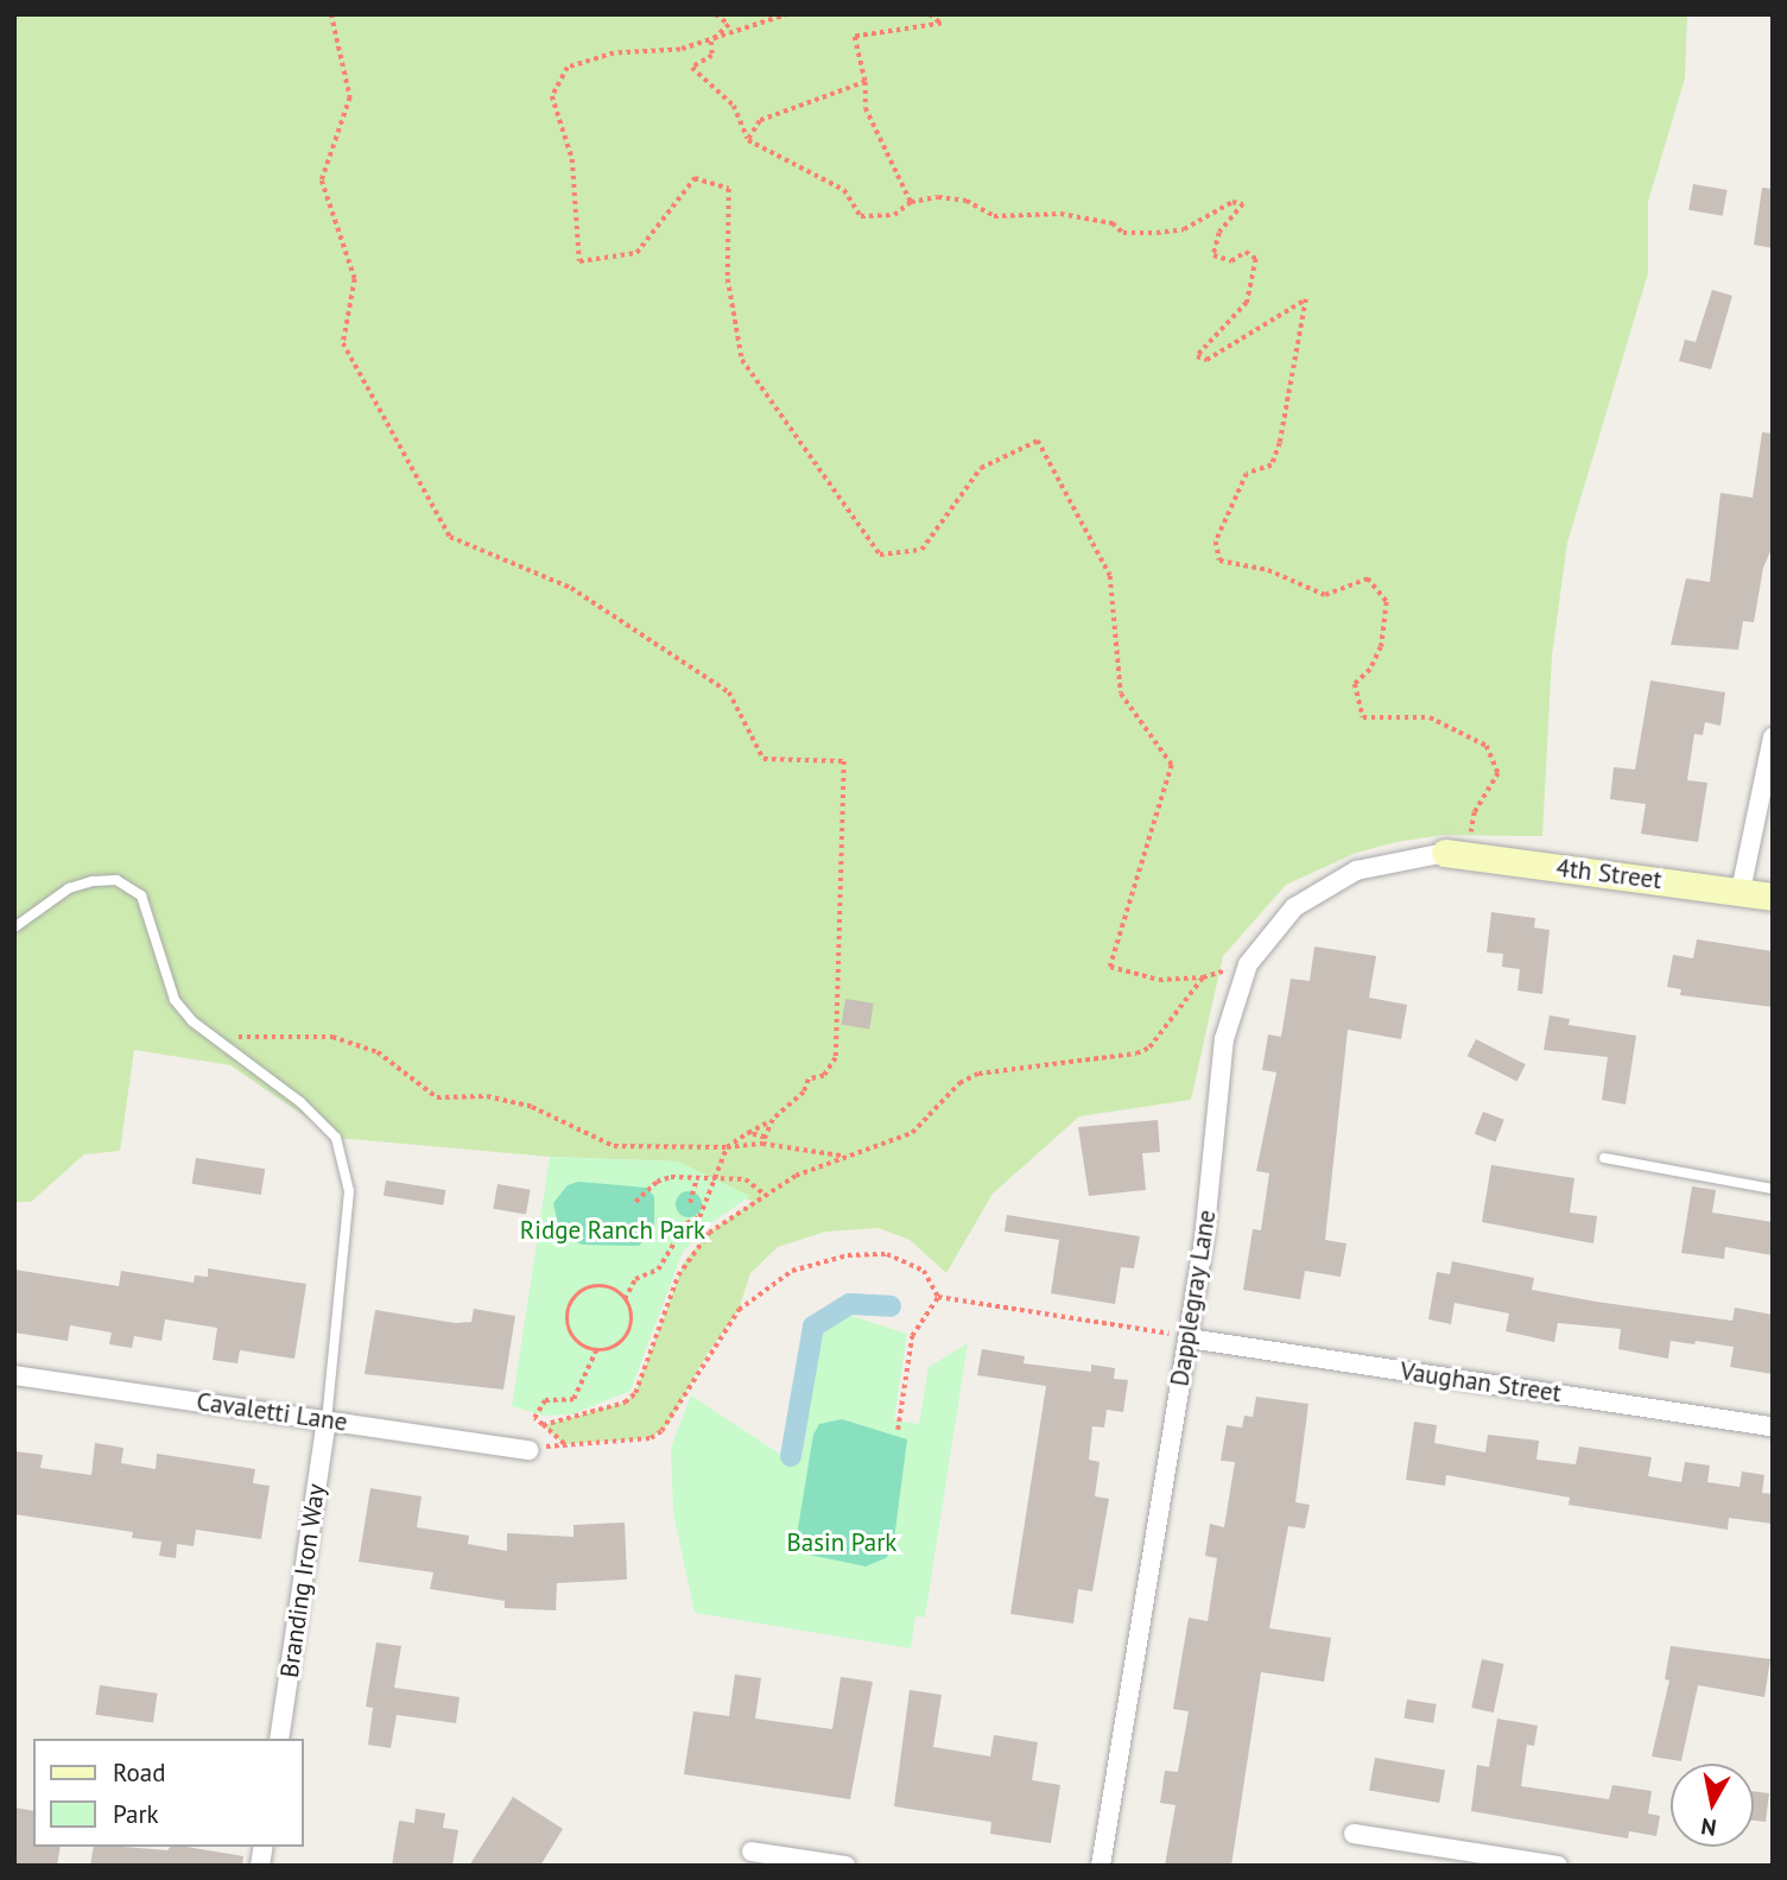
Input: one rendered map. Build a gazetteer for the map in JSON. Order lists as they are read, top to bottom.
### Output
{
  "streets": {
    "street": [
      "4th Street",
      "Dapplegray Lane",
      "Vaughan Street",
      "Cavaletti Lane",
      "Branding Iron Way"
    ]
  },
  "crossings": [
    ["4th Street", "Dapplegray Lane"],
    ["Dapplegray Lane", "Vaughan Street"],
    ["Cavaletti Lane", "Branding Iron Way"]
  ],
  "parks": ["Ridge Ranch Park", "Basin Park"],
  "legend": ["Road", "Park"],
  "north": "bottom"
}
